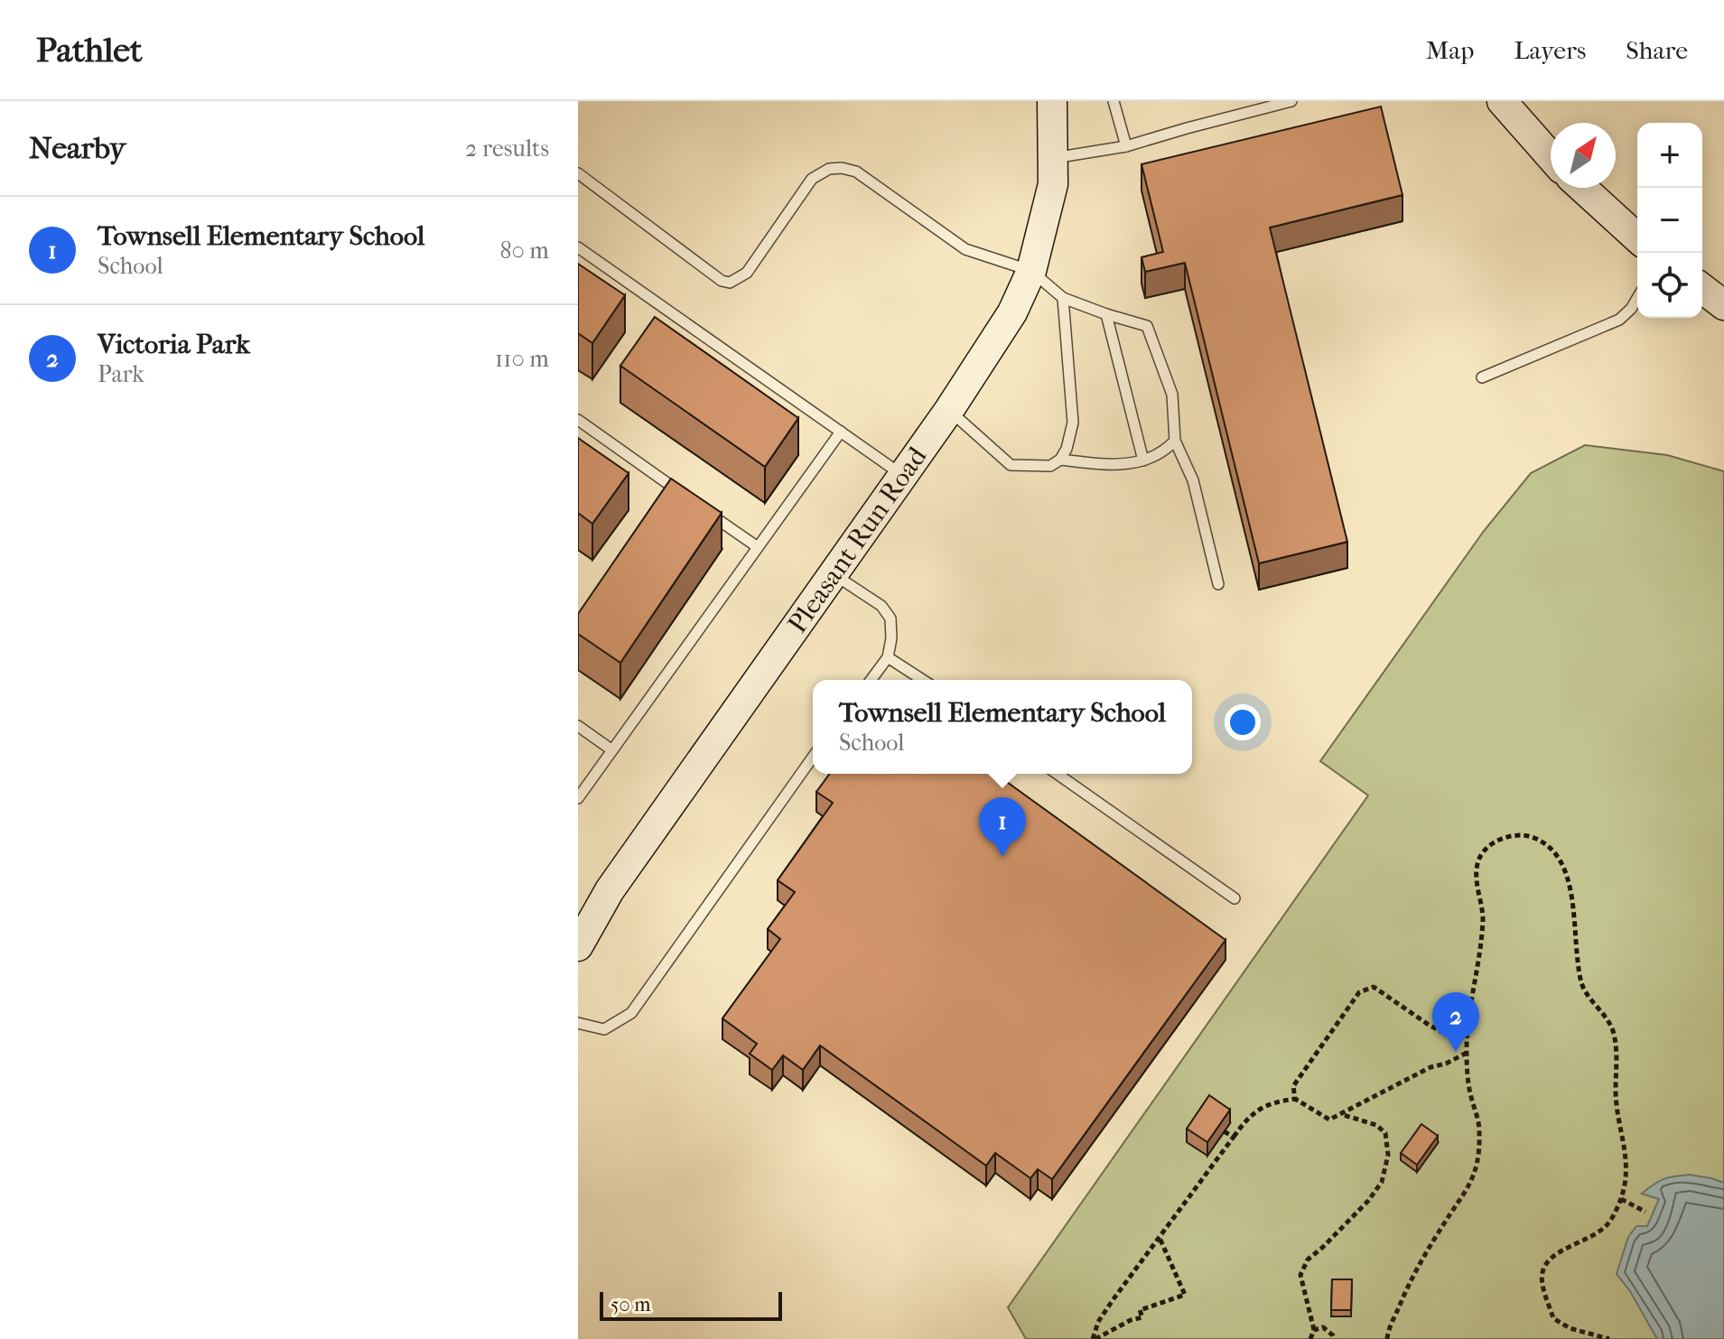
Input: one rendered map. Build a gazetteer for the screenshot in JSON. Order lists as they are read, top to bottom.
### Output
{
  "streets": {
    "street": ["Pleasant Run Road"]
  },
  "scale_bar": "50 m",
  "north": "top right",
  "page": {
    "header": "Pathlet",
    "nav": ["Map", "Layers", "Share"],
    "heading": ["Nearby", "2 results"],
    "map_buttons": ["+", "−"],
    "list": [
      {
        "mark": "1",
        "name": "Townsell Elementary School",
        "note": "School",
        "value": "80 m"
      },
      {
        "mark": "2",
        "name": "Victoria Park",
        "note": "Park",
        "value": "110 m"
      }
    ],
    "popup": ["Townsell Elementary School", "School"],
    "pins": ["1", "2"],
    "scale": "50 m"
  }
}
